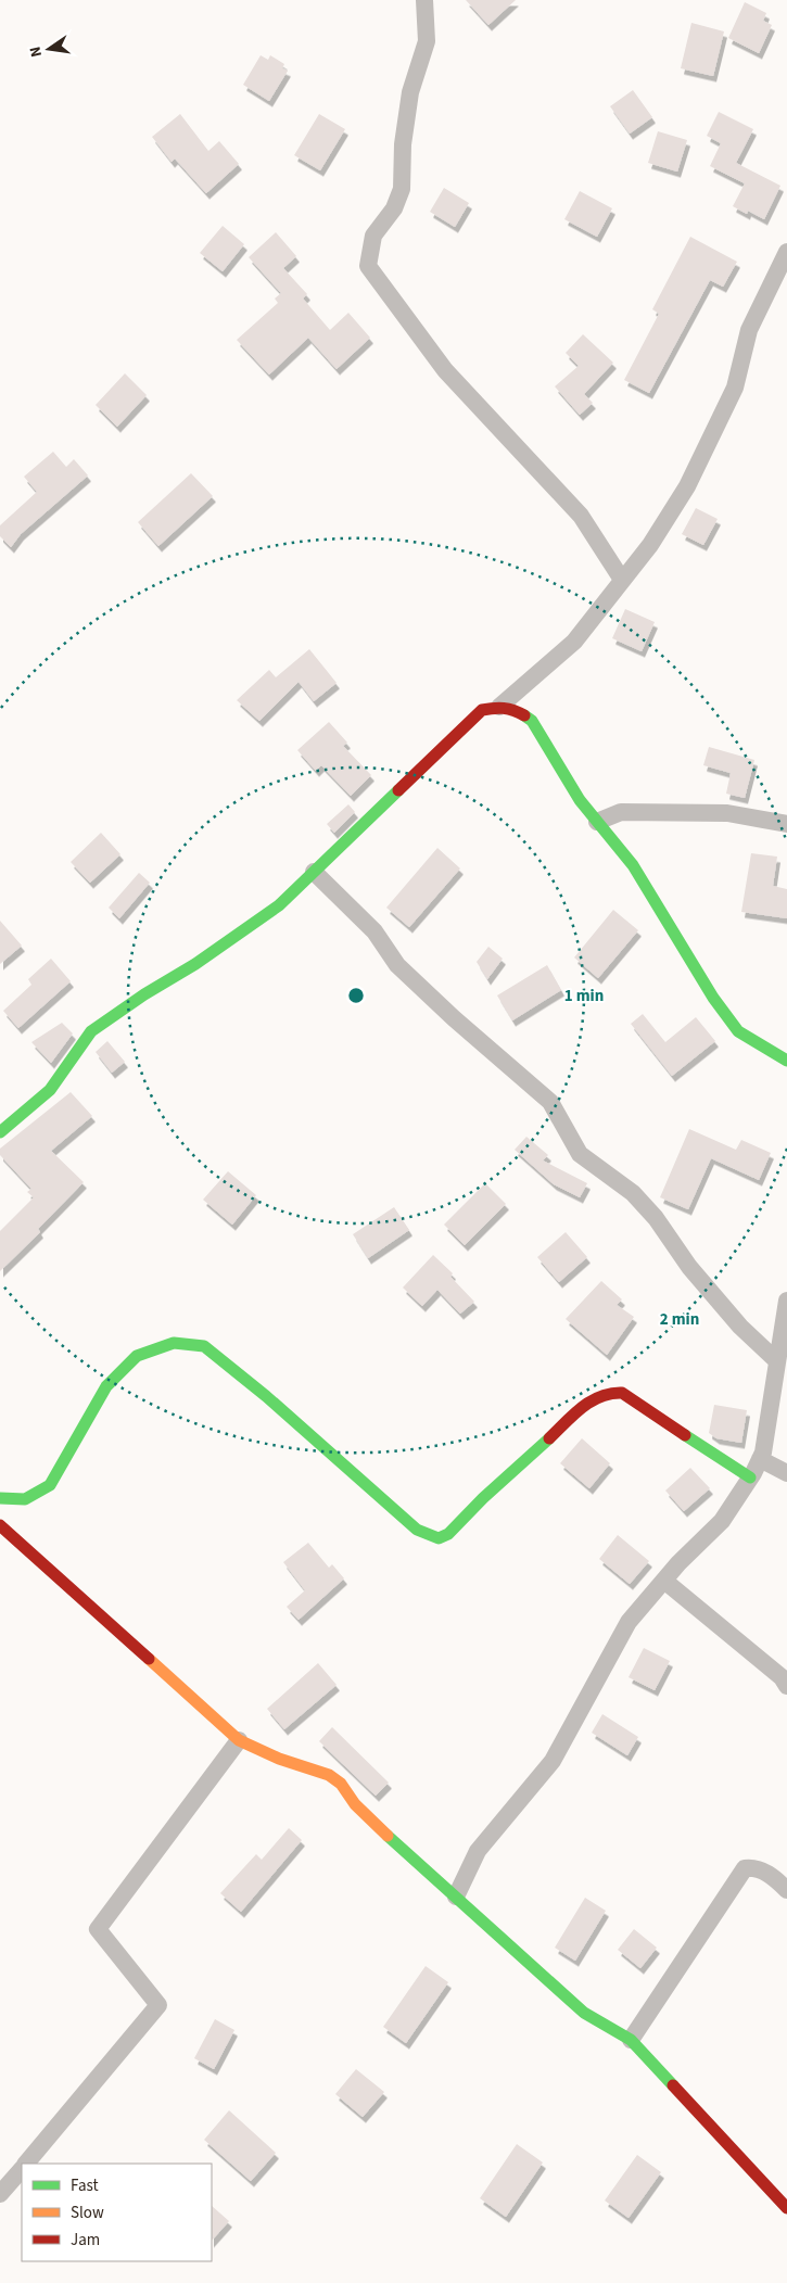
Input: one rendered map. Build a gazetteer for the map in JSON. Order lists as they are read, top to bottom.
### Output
{
  "legend": ["Fast", "Slow", "Jam"],
  "north": "left",
  "rings": ["1 min", "2 min"]
}
